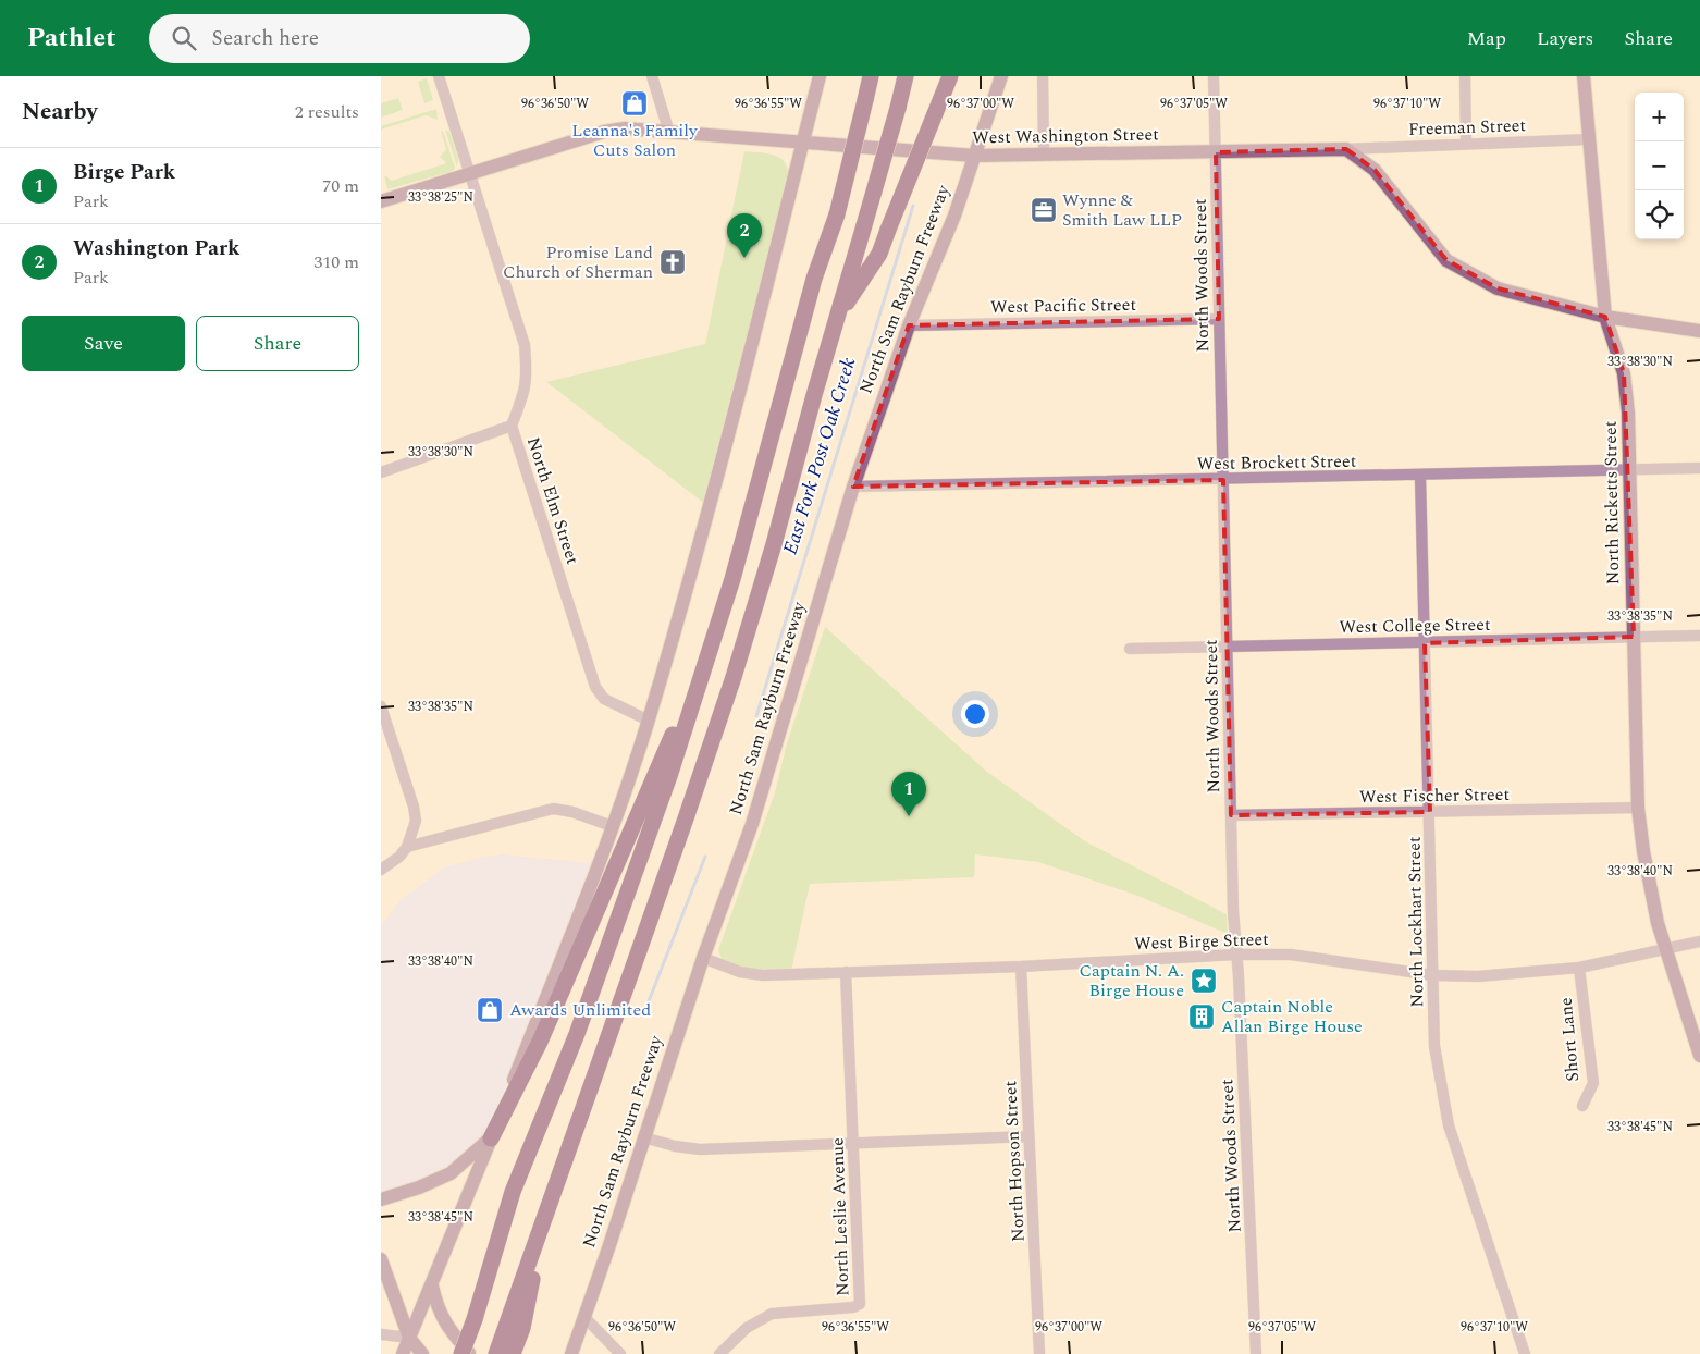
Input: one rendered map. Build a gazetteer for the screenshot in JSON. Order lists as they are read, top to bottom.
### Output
{
  "streets": {
    "main road": ["West Washington Street", "North Sam Rayburn Freeway", "North Ricketts Street"],
    "street": [
      "Freeman Street",
      "North Woods Street",
      "West Pacific Street",
      "West Brockett Street",
      "North Elm Street",
      "West College Street",
      "West Fischer Street",
      "North Lockhart Street",
      "West Birge Street",
      "Short Lane",
      "North Hopson Street",
      "North Leslie Avenue"
    ]
  },
  "crossings": [
    ["Freeman Street", "West Washington Street"],
    ["Freeman Street", "North Ricketts Street"],
    ["West Washington Street", "North Woods Street"],
    ["West Washington Street", "North Sam Rayburn Freeway"],
    ["West Washington Street", "North Elm Street"],
    ["North Woods Street", "West Pacific Street"],
    ["North Woods Street", "West Brockett Street"],
    ["North Woods Street", "West College Street"],
    ["North Woods Street", "West Fischer Street"],
    ["North Woods Street", "West Birge Street"],
    ["North Sam Rayburn Freeway", "West Pacific Street"],
    ["North Sam Rayburn Freeway", "West Brockett Street"],
    ["North Sam Rayburn Freeway", "West Birge Street"],
    ["West Brockett Street", "North Ricketts Street"],
    ["West Brockett Street", "North Lockhart Street"],
    ["North Ricketts Street", "West College Street"],
    ["North Ricketts Street", "West Fischer Street"],
    ["North Ricketts Street", "West Birge Street"],
    ["West College Street", "North Lockhart Street"],
    ["West Fischer Street", "North Lockhart Street"],
    ["North Lockhart Street", "West Birge Street"],
    ["West Birge Street", "Short Lane"],
    ["West Birge Street", "North Hopson Street"],
    ["West Birge Street", "North Leslie Avenue"]
  ],
  "water": ["East Fork Post Oak Creek"],
  "places": {
    "shop": ["Leanna's Family Cuts Salon", "Awards Unlimited"],
    "office": ["Wynne & Smith Law LLP"],
    "church": ["Promise Land Church of Sherman"],
    "place": ["Captain N. A. Birge House"],
    "building": ["Captain Noble Allan Birge House"]
  },
  "page": {
    "header": "Pathlet",
    "search": "Search here",
    "nav": ["Map", "Layers", "Share"],
    "heading": ["Nearby", "2 results"],
    "map_buttons": ["+", "−"],
    "list": [
      {
        "mark": "1",
        "name": "Birge Park",
        "note": "Park",
        "value": "70 m"
      },
      {
        "mark": "2",
        "name": "Washington Park",
        "note": "Park",
        "value": "310 m"
      }
    ],
    "pins": ["2", "1"],
    "buttons": ["Save", "Share"]
  },
  "coordinates": [
    "96°36'50\"W",
    "96°36'55\"W",
    "96°37'00\"W",
    "96°37'05\"W",
    "96°37'10\"W",
    "33°38'25\"N",
    "33°38'30\"N",
    "33°38'35\"N",
    "33°38'40\"N",
    "33°38'45\"N"
  ]
}
